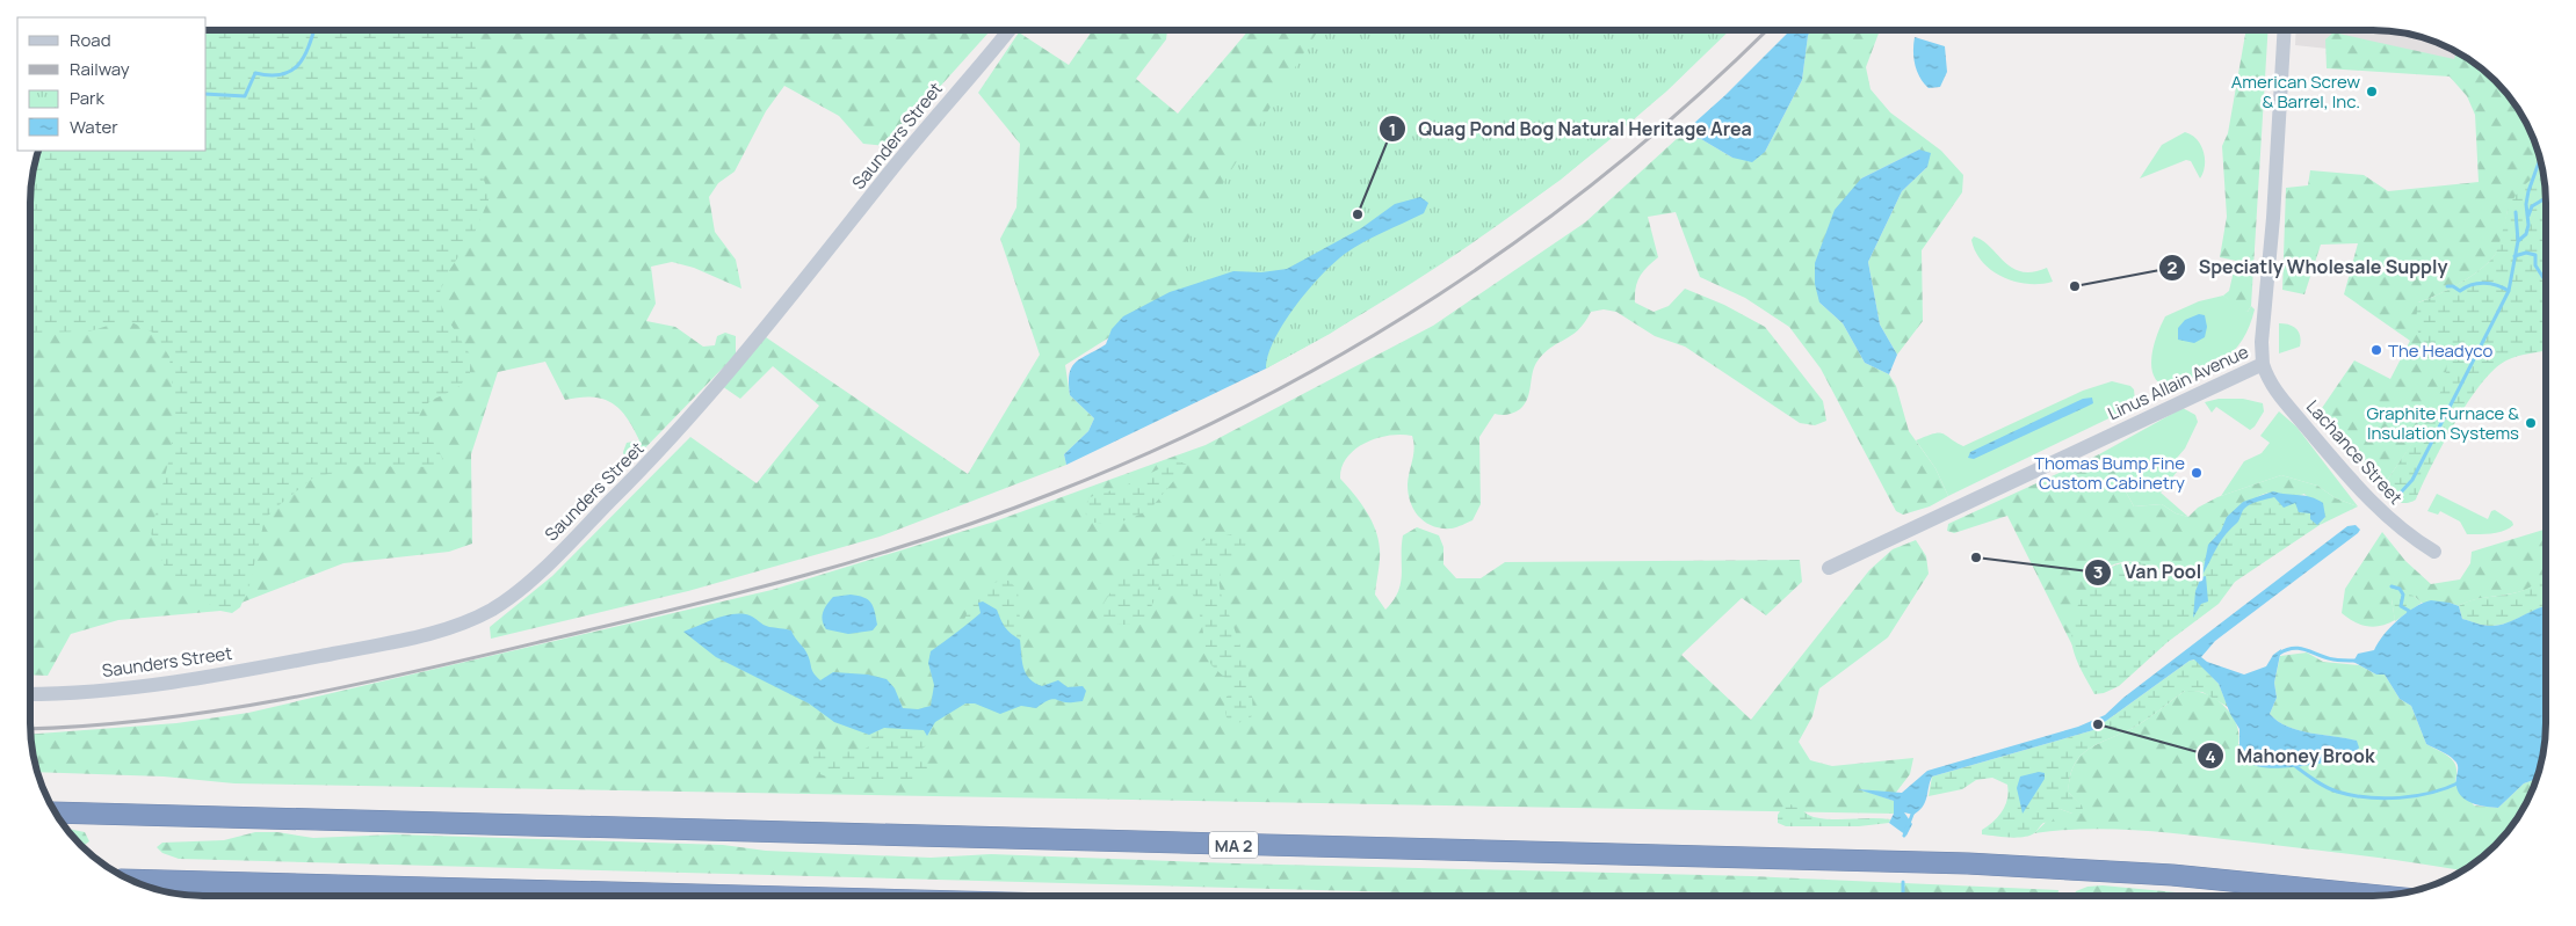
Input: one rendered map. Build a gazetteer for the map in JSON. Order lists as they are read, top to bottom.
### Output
{
  "streets": {
    "highway": ["MA 2"],
    "street": ["Saunders Street", "Linus Allain Avenue", "Lachance Street"]
  },
  "crossings": [
    ["Linus Allain Avenue", "Lachance Street"]
  ],
  "places": [
    "American Screw & Barrel, Inc.",
    "Quag Pond Bog Natural Heritage Area",
    "Speciatly Wholesale Supply",
    "The Headyco",
    "Graphite Furnace & Insulation Systems",
    "Thomas Bump Fine Custom Cabinetry",
    "Van Pool",
    "Mahoney Brook"
  ],
  "legend": [
    "Road",
    "Railway",
    "Park",
    "Water"
  ]
}
